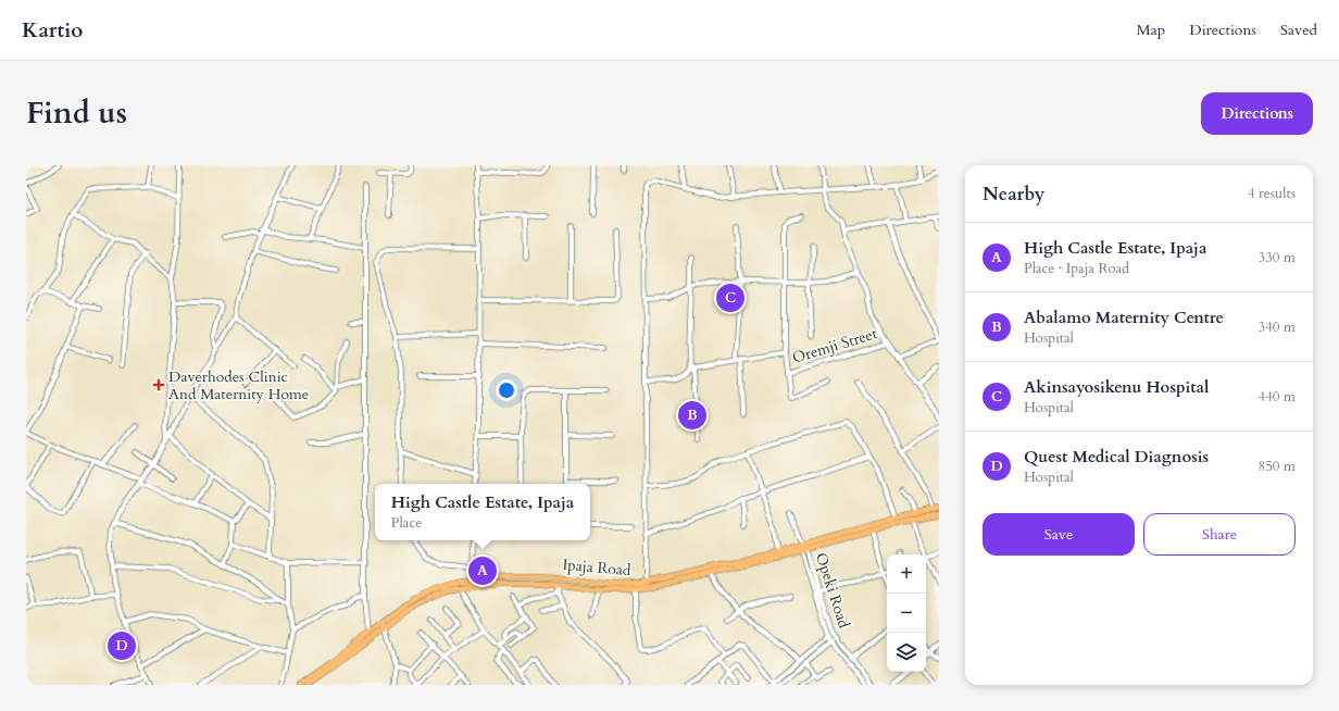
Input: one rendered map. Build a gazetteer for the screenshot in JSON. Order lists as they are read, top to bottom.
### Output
{
  "streets": {
    "main road": ["Ipaja Road"],
    "street": ["Oremji Street", "Opeki Road"]
  },
  "crossings": [
    ["Ipaja Road", "Opeki Road"]
  ],
  "places": {
    "health": ["Daverhodes Clinic And Maternity Home"]
  },
  "page": {
    "header": "Kartio",
    "nav": ["Map", "Directions", "Saved"],
    "title": "Find us",
    "buttons": [
      "Directions",
      ["Save", "Share"]
    ],
    "heading": ["Nearby", "4 results"],
    "list": [
      {
        "mark": "A",
        "name": "High Castle Estate, Ipaja",
        "note": "Place · Ipaja Road",
        "value": "330 m"
      },
      {
        "mark": "B",
        "name": "Abalamo Maternity Centre",
        "note": "Hospital",
        "value": "340 m"
      },
      {
        "mark": "C",
        "name": "Akinsayosikenu Hospital",
        "note": "Hospital",
        "value": "440 m"
      },
      {
        "mark": "D",
        "name": "Quest Medical Diagnosis",
        "note": "Hospital",
        "value": "850 m"
      }
    ],
    "pins": [
      "C",
      "B",
      "A",
      "D"
    ],
    "popup": ["High Castle Estate, Ipaja", "Place"],
    "map_buttons": ["+", "−"]
  }
}
